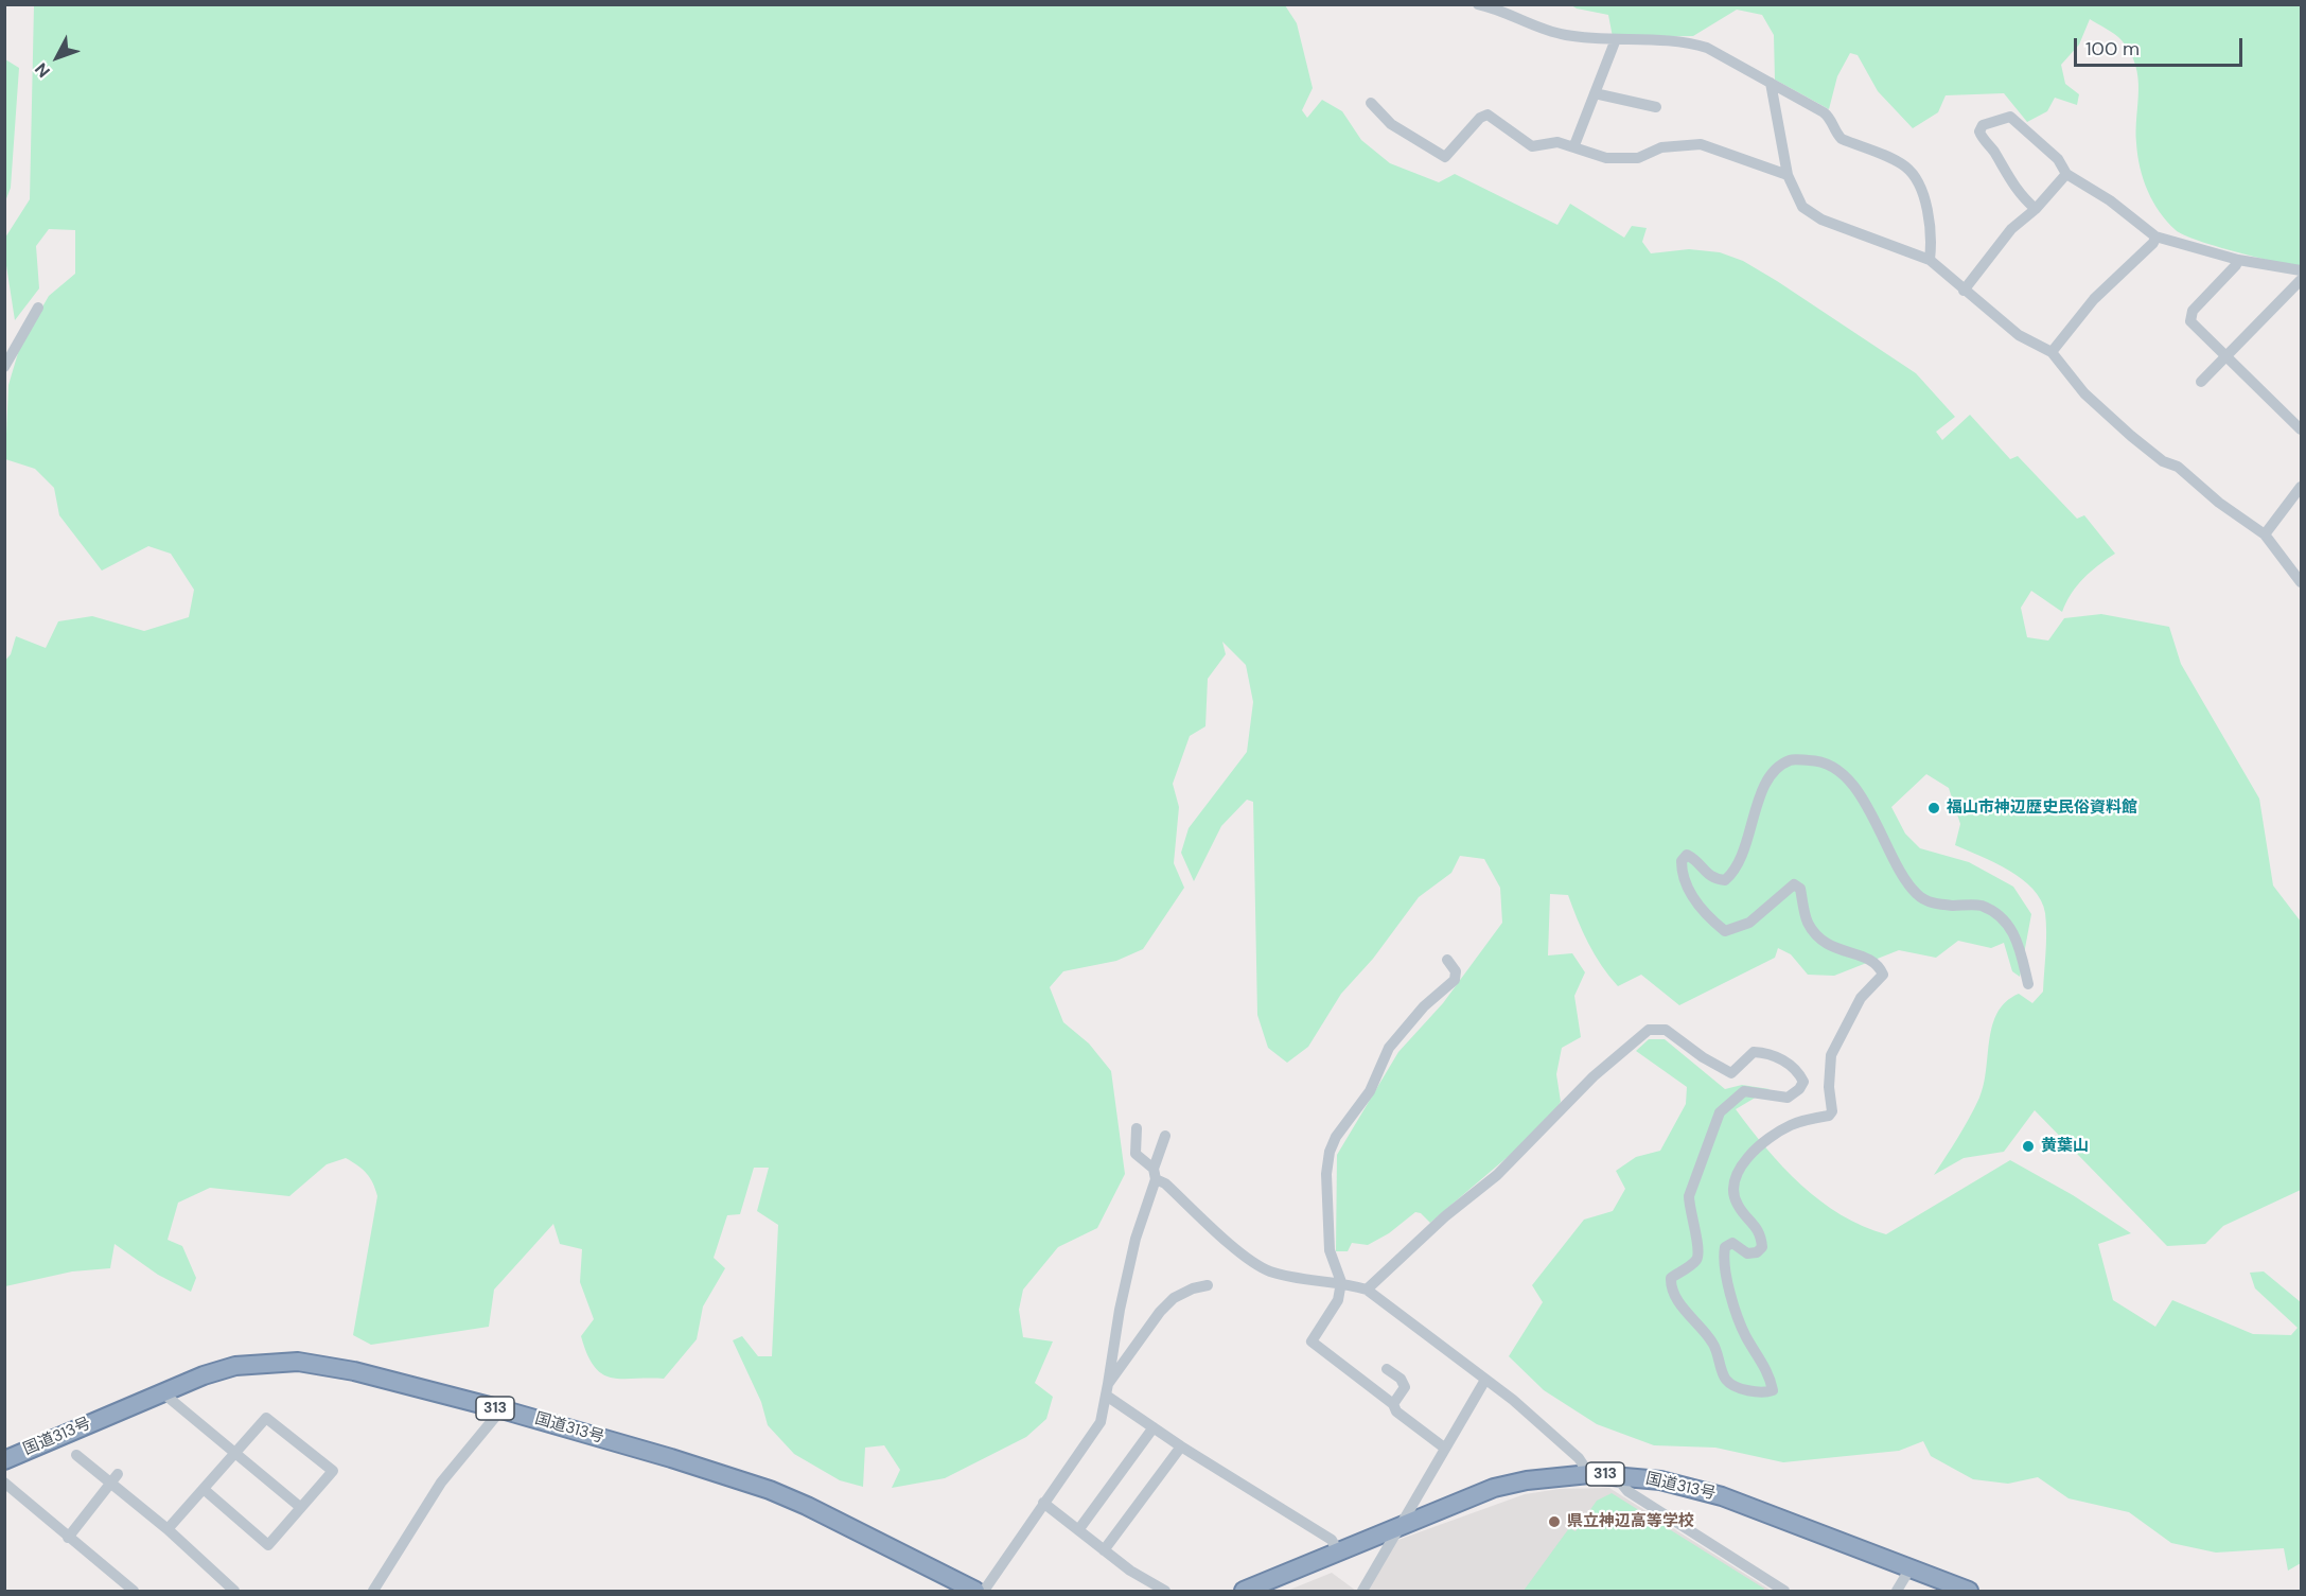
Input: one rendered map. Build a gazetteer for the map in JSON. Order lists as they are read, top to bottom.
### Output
{
  "streets": {
    "highway": ["313", "国道313号"]
  },
  "places": ["福山市神辺歴史民俗資料館", "黄葉山", "県立神辺高等学校"],
  "scale_bar": "100 m",
  "north": "bottom left"
}
